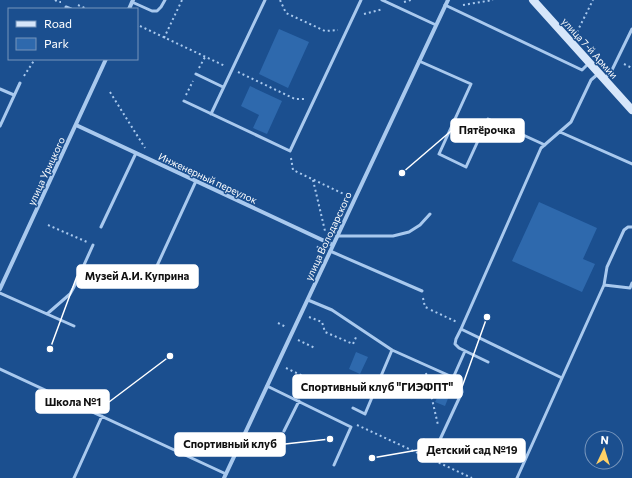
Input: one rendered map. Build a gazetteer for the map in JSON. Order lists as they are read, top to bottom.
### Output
{
  "streets": {
    "street": [
      "улица 7-й Армии",
      "улица Урицкого",
      "Инженерный переулок",
      "улица Володарского"
    ]
  },
  "crossings": [
    ["улица Урицкого", "Инженерный переулок"],
    ["Инженерный переулок", "улица Володарского"]
  ],
  "places": [
    "Пятёрочка",
    "Спортивный клуб \"ГИЭФПТ\"",
    "Музей А.И. Куприна",
    "Школа №1",
    "Спортивный клуб",
    "Детский сад №19"
  ],
  "legend": ["Road", "Park"],
  "north": "top"
}
